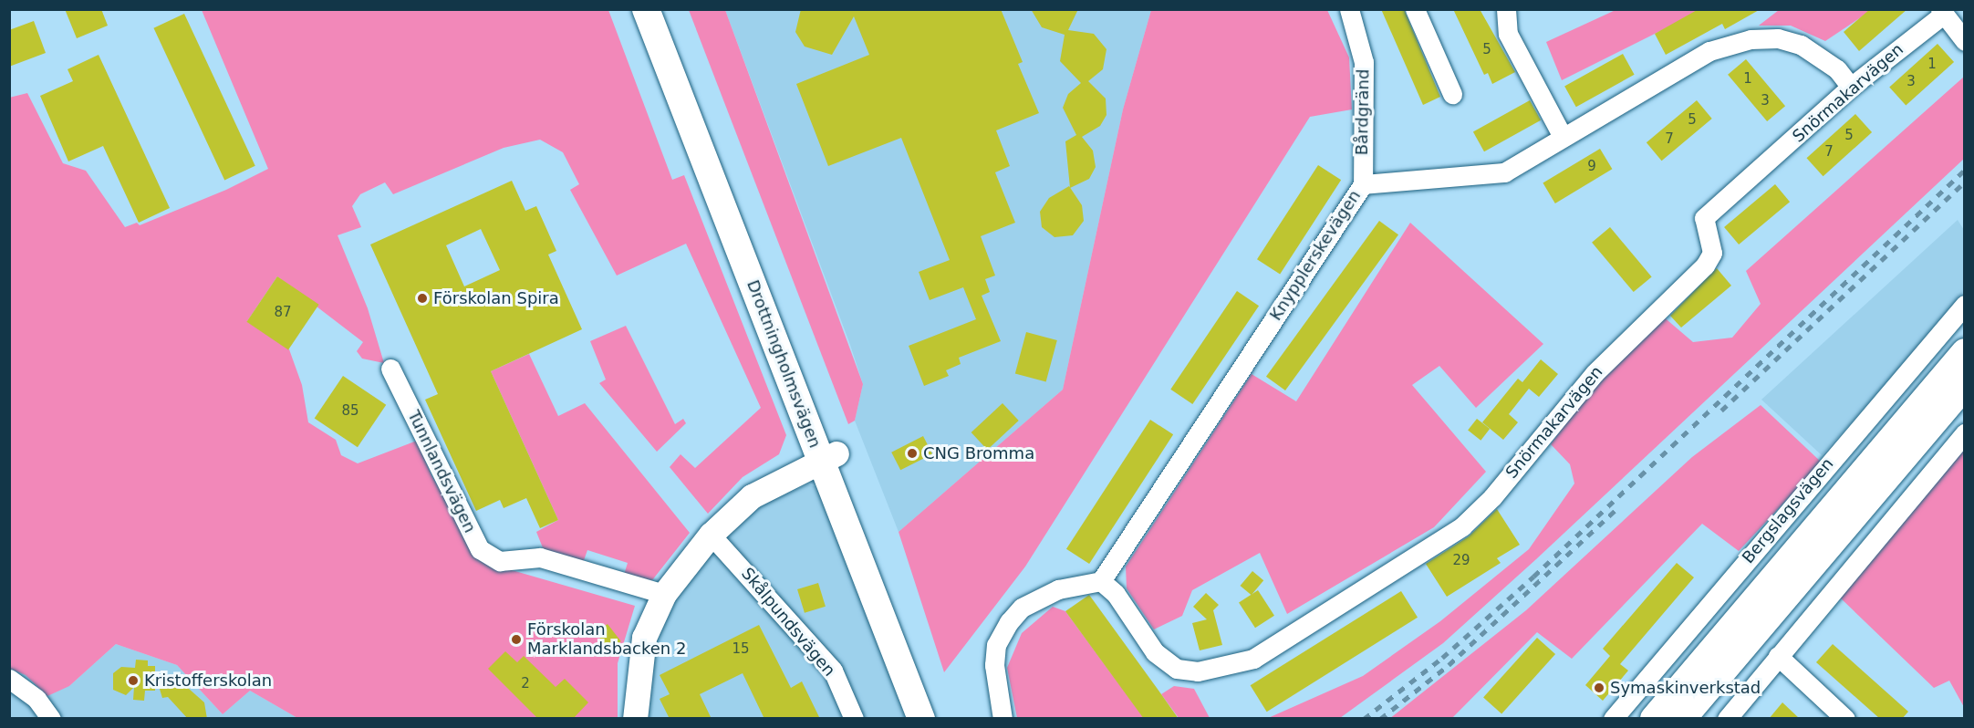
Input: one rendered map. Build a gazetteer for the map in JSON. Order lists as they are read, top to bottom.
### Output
{
  "streets": {
    "main road": ["Drottningholmsvägen", "Bergslagsvägen"],
    "street": [
      "Snörmakarvägen",
      "Bårdgränd",
      "Knypplerskevägen",
      "Tunnlandsvägen",
      "Skålpundsvägen"
    ]
  },
  "crossings": [
    ["Snörmakarvägen", "Knypplerskevägen"],
    ["Bårdgränd", "Knypplerskevägen"]
  ],
  "places": [
    "Förskolan Spira",
    "CNG Bromma",
    "Förskolan Marklandsbacken 2",
    "Kristofferskolan",
    "Symaskinverkstad"
  ],
  "house_numbers": [
    "5",
    "1",
    "1",
    "3",
    "3",
    "5",
    "5",
    "7",
    "7",
    "9",
    "87",
    "85",
    "29",
    "15",
    "2"
  ]
}
